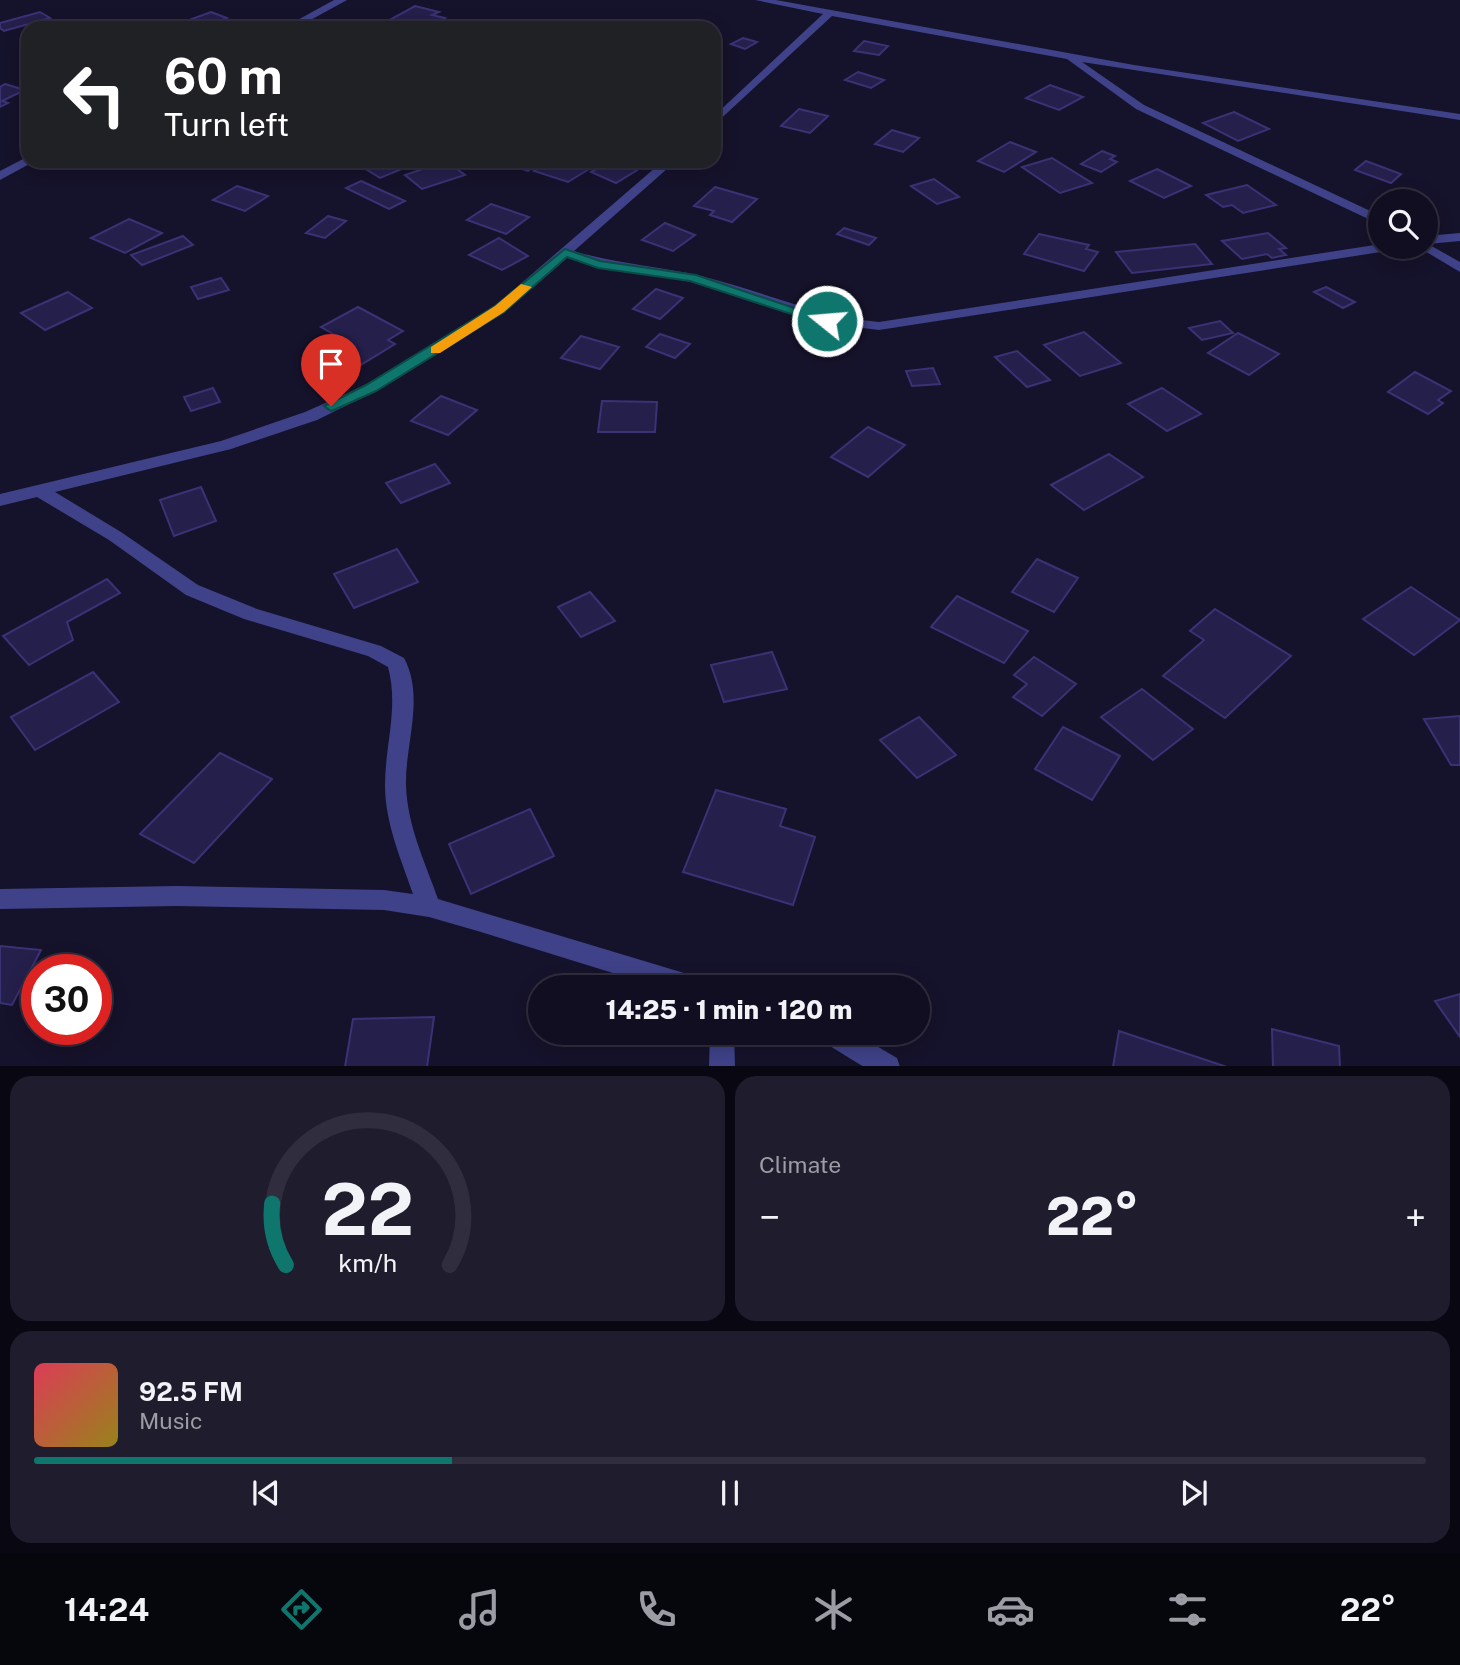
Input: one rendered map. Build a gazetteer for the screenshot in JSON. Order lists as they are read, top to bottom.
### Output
{
  "page": {
    "turn": ["60 m", "Turn left"],
    "limit": "30",
    "trip": "14:25 · 1 min · 120 m",
    "tile": "Climate",
    "heat": ["−", "22°", "+"],
    "song": ["92.5 FM", "Music"],
    "tabs": ["14:24", "22°"],
    "gauge": ["22", "km/h"]
  }
}
